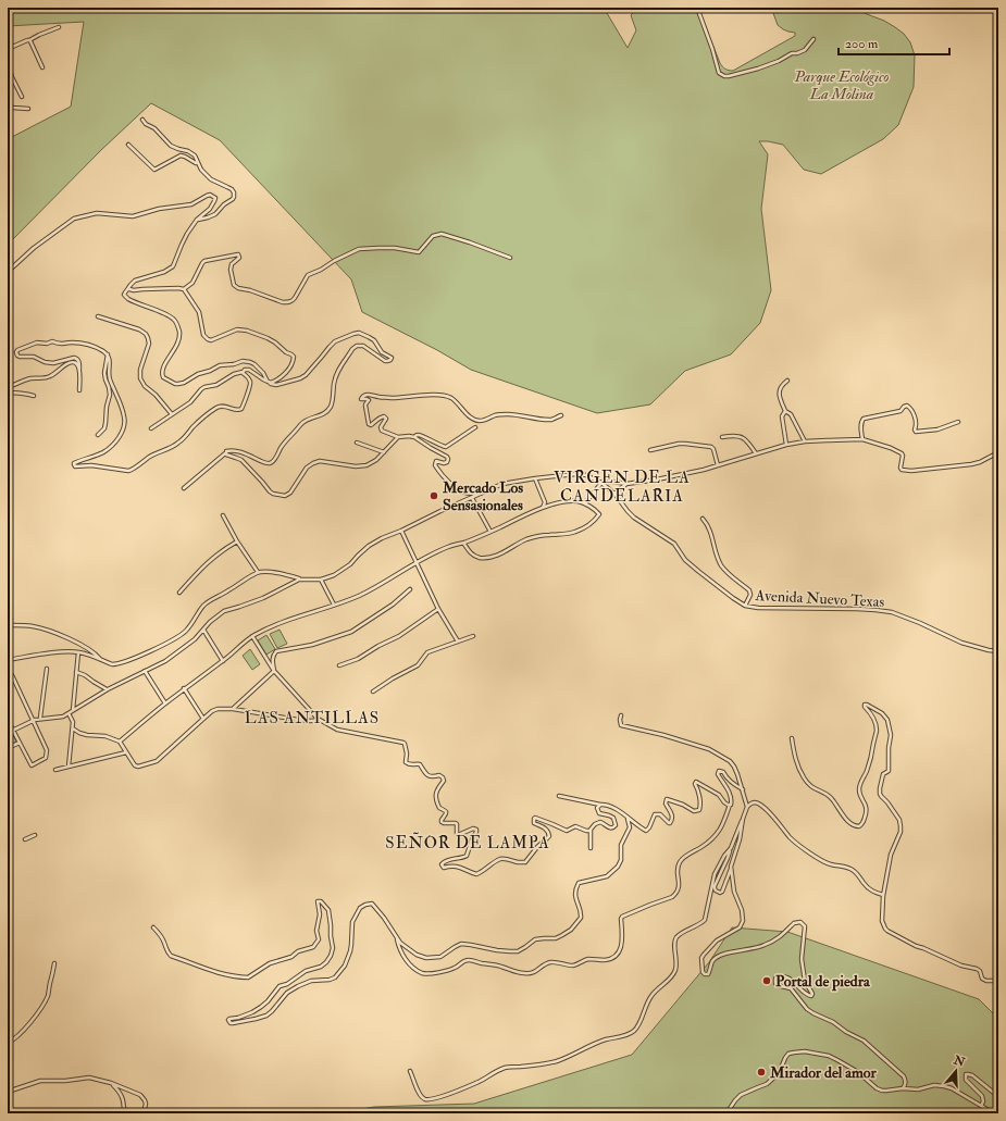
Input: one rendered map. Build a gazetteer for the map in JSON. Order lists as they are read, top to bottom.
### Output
{
  "streets": {
    "street": ["Avenida Nuevo Texas"]
  },
  "districts": ["VIRGEN DE LA CANDELARIA", "LAS ANTILLAS", "SEÑOR DE LAMPA"],
  "parks": ["Parque Ecológico La Molina"],
  "places": ["Mercado Los Sensasionales", "Portal de piedra", "Mirador del amor"],
  "scale_bar": "200 m",
  "north": "top"
}
